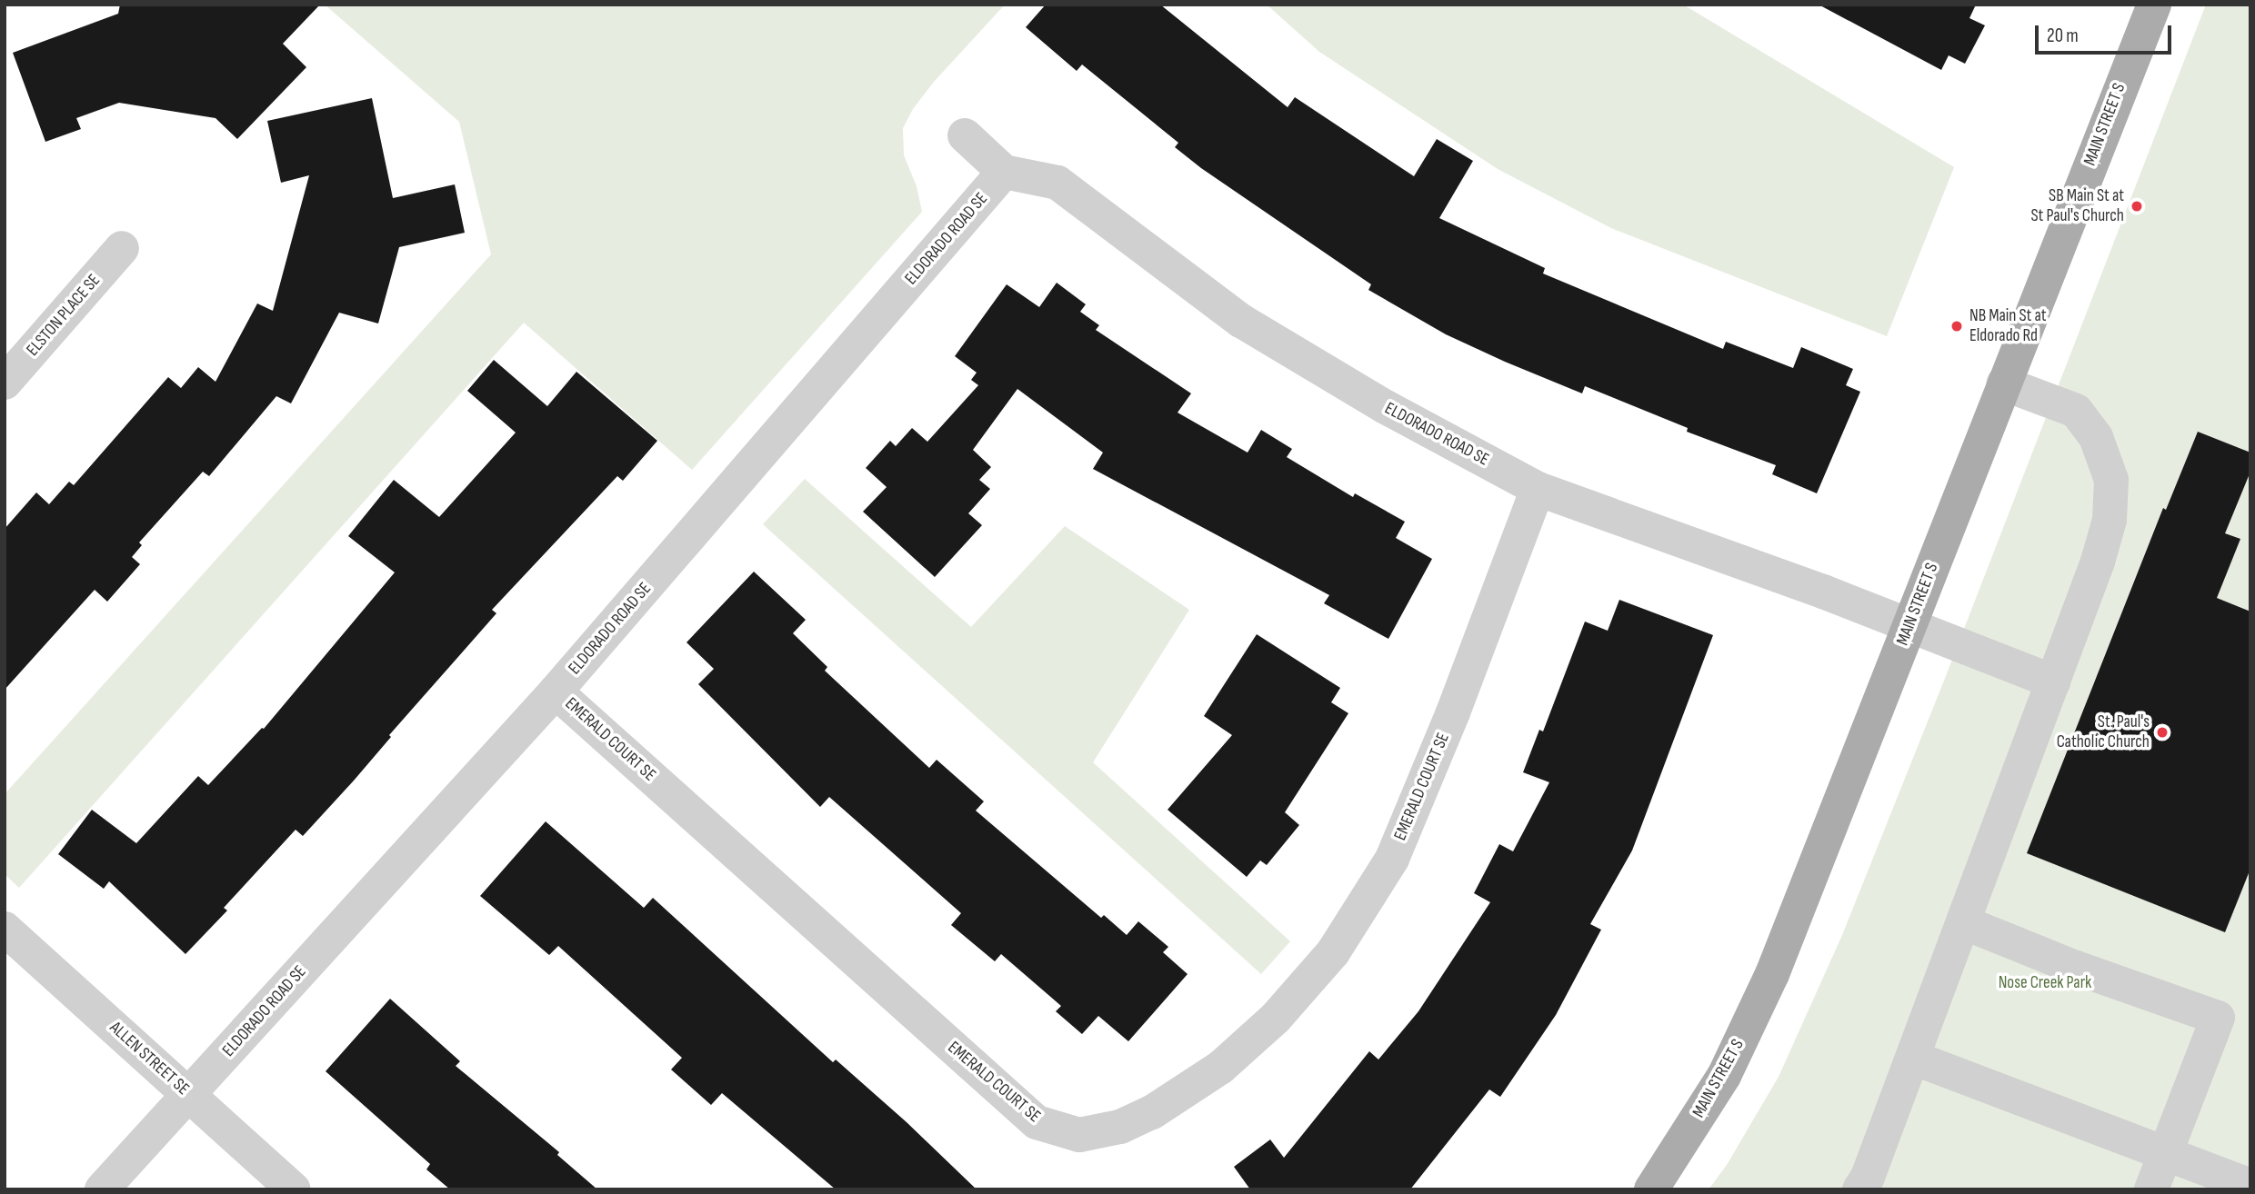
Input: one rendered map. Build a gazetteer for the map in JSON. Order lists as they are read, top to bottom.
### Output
{
  "streets": {
    "main road": ["MAIN STREET S"],
    "street": [
      "ELDORADO ROAD SE",
      "ELSTON PLACE SE",
      "EMERALD COURT SE",
      "ALLEN STREET SE"
    ]
  },
  "crossings": [
    ["MAIN STREET S", "ELDORADO ROAD SE"],
    ["ELDORADO ROAD SE", "EMERALD COURT SE"],
    ["ELDORADO ROAD SE", "ALLEN STREET SE"]
  ],
  "parks": ["Nose Creek Park"],
  "places": ["SB Main St at St Paul's Church", "NB Main St at Eldorado Rd", "St. Paul's Catholic Church"],
  "scale_bar": "20 m"
}
